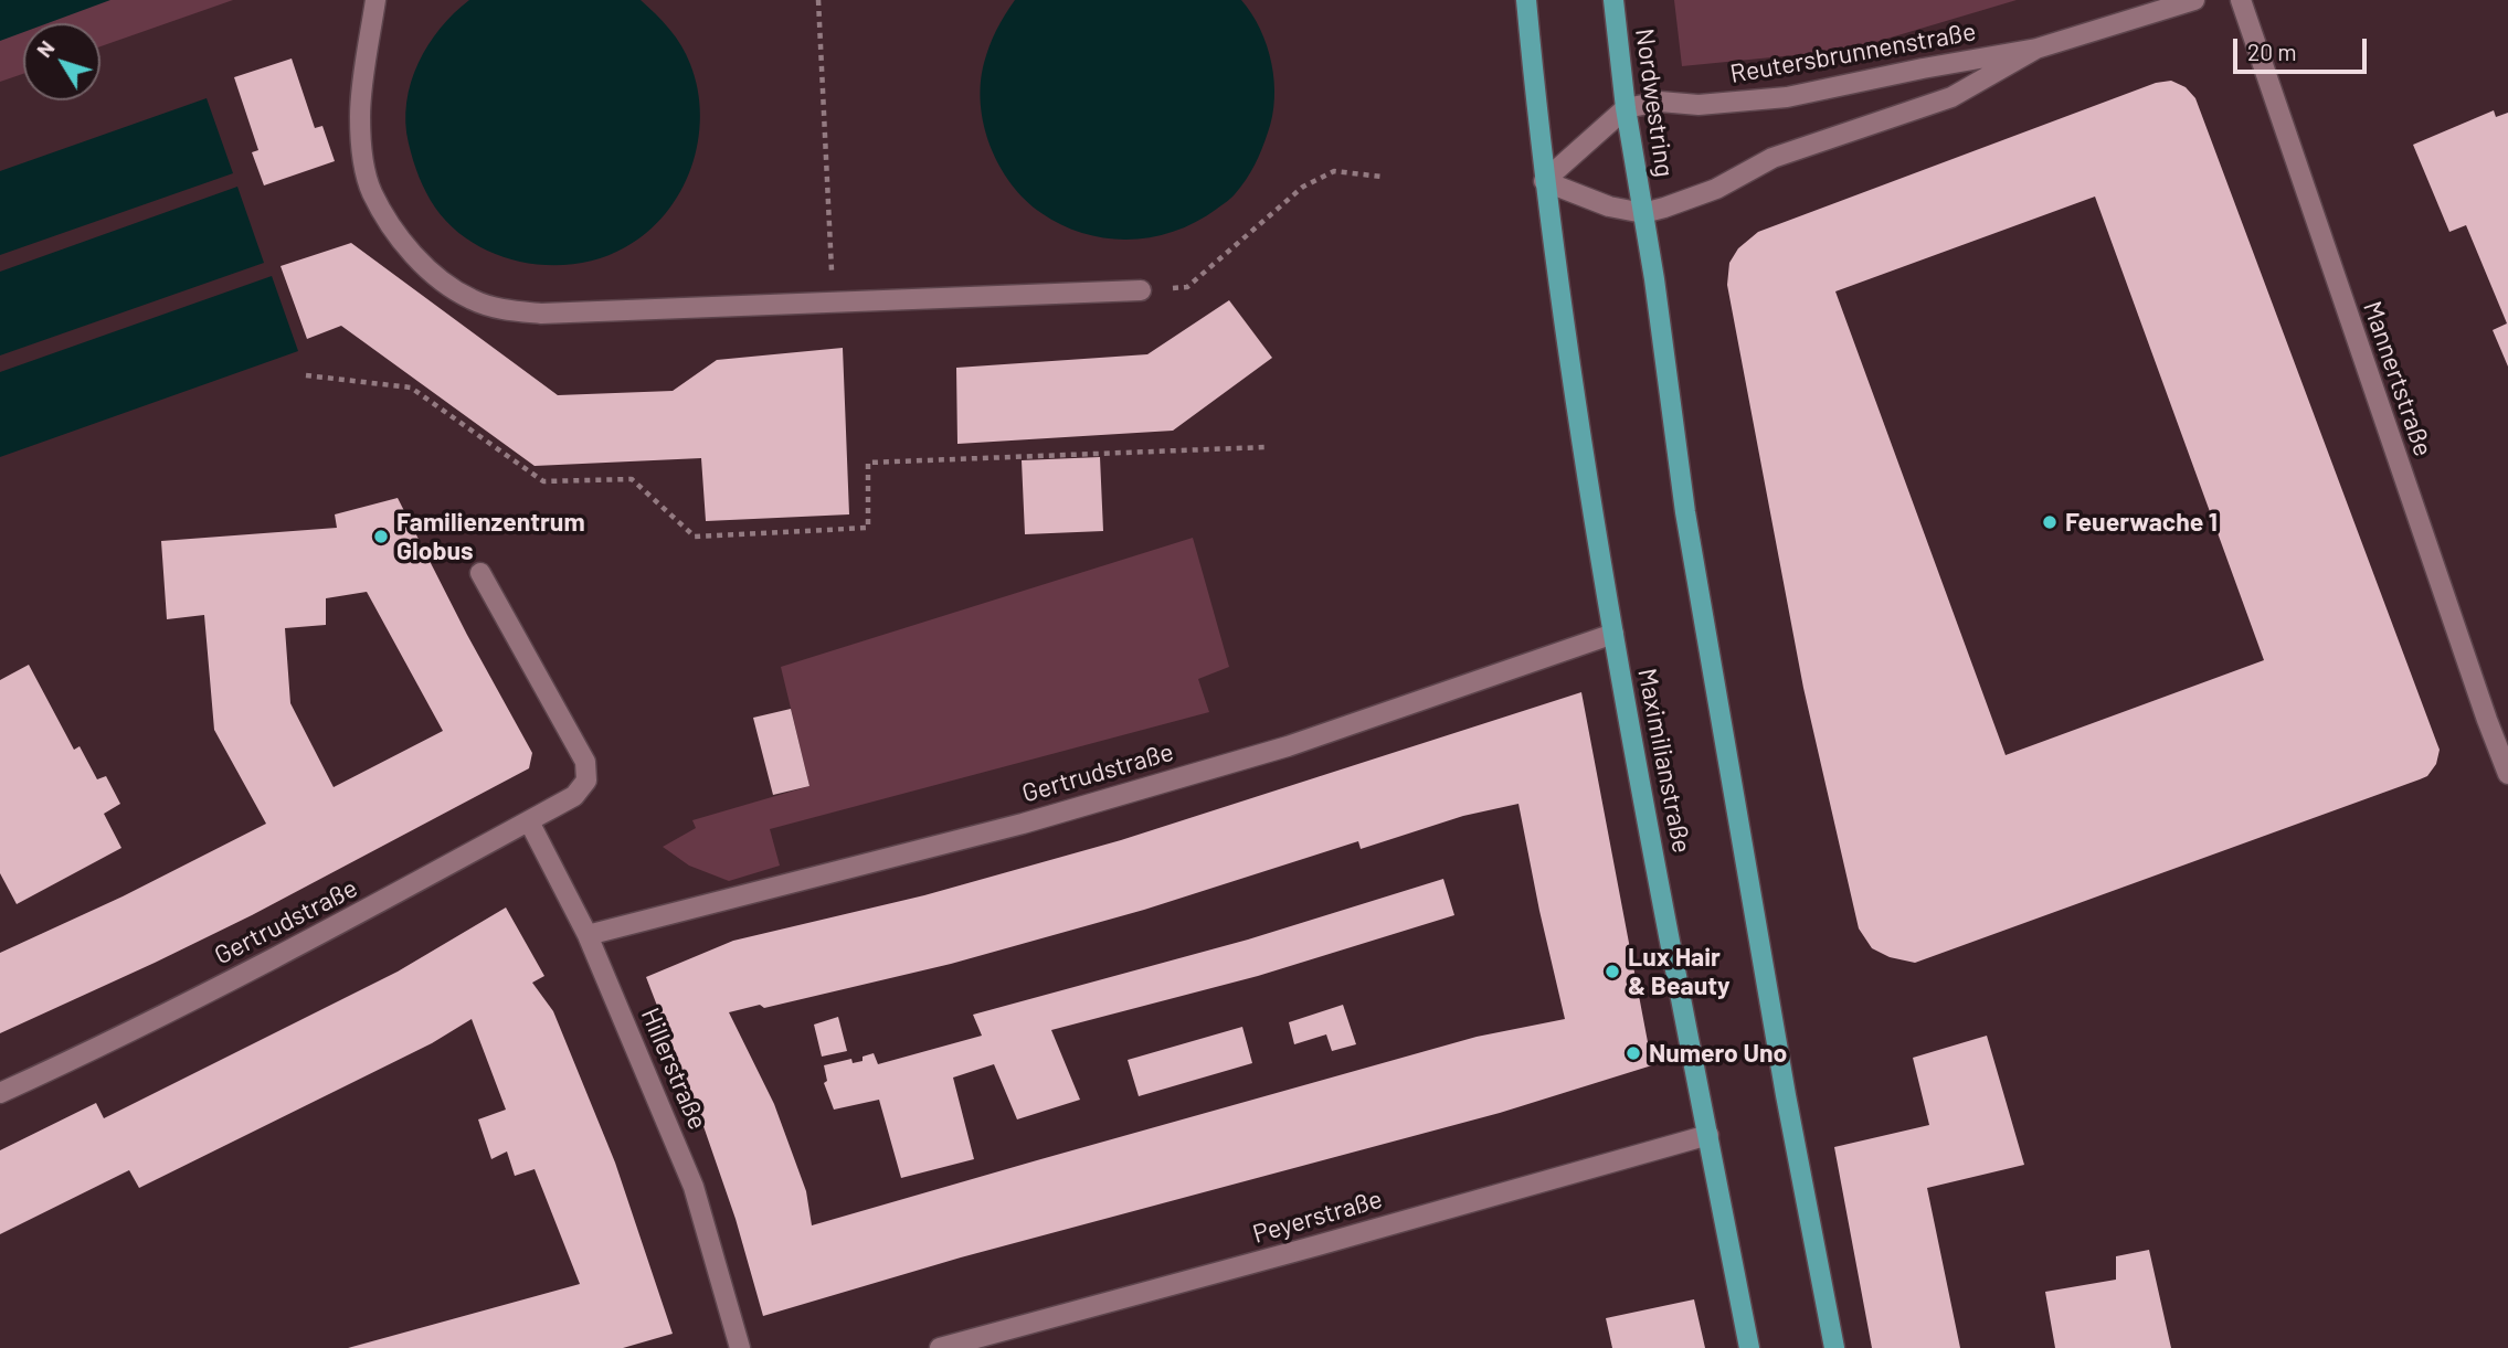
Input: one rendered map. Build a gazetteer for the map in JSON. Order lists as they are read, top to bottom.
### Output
{
  "streets": {
    "main road": ["Nordwestring", "Maximilianstraße"],
    "street": [
      "Reutersbrunnenstraße",
      "Mannertstraße",
      "Gertrudstraße",
      "Hillerstraße",
      "Peyerstraße"
    ]
  },
  "crossings": [
    ["Reutersbrunnenstraße", "Nordwestring"],
    ["Reutersbrunnenstraße", "Maximilianstraße"],
    ["Maximilianstraße", "Gertrudstraße"],
    ["Maximilianstraße", "Peyerstraße"],
    ["Gertrudstraße", "Hillerstraße"]
  ],
  "places": [
    "Feuerwache 1",
    "Familienzentrum Globus",
    "Lux Hair & Beauty",
    "Numero Uno"
  ],
  "scale_bar": "20 m",
  "north": "top left"
}
